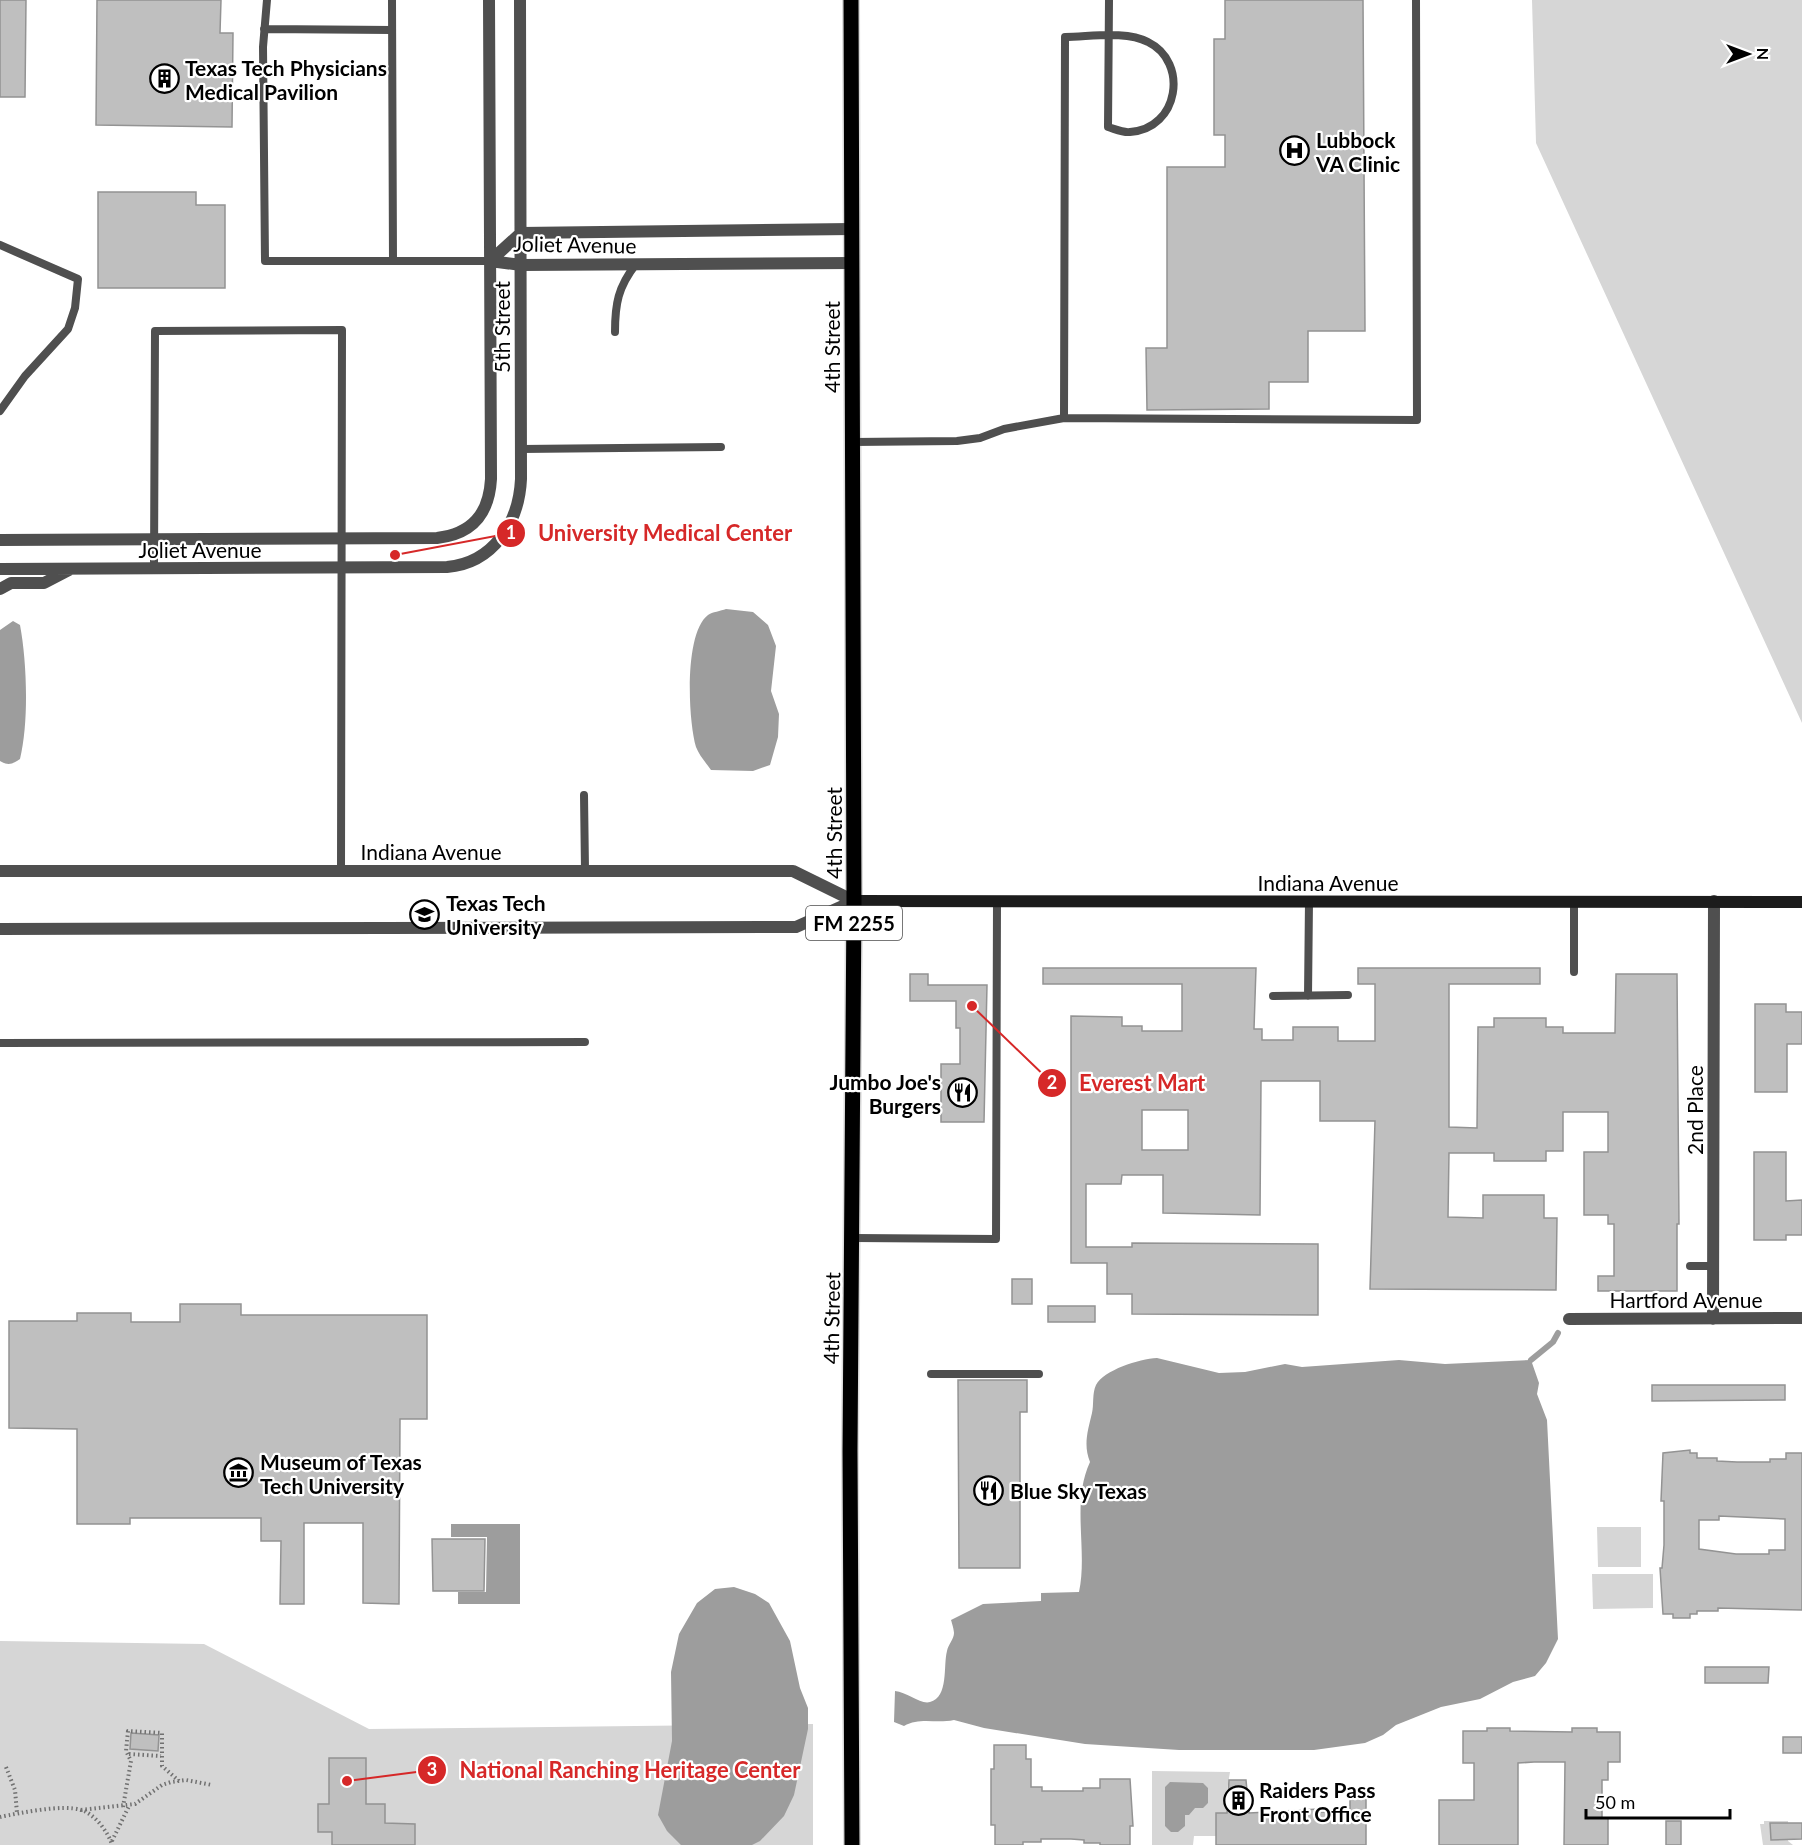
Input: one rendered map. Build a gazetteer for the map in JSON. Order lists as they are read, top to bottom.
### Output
{
  "streets": {
    "main road": ["4th Street", "Indiana Avenue", "FM 2255"],
    "street": [
      "Joliet Avenue",
      "5th Street",
      "2nd Place",
      "Hartford Avenue"
    ]
  },
  "crossings": [
    ["Joliet Avenue", "5th Street"],
    ["Joliet Avenue", "4th Street"],
    ["4th Street", "Indiana Avenue"],
    ["Indiana Avenue", "2nd Place"],
    ["2nd Place", "Hartford Avenue"]
  ],
  "places": {
    "building": ["Texas Tech Physicians Medical Pavilion", "Raiders Pass Front Office"],
    "hospital": ["Lubbock VA Clinic"],
    "other": ["University Medical Center", "Everest Mart", "National Ranching Heritage Center"],
    "school or university": ["Texas Tech University"],
    "restaurant": ["Jumbo Joe's Burgers", "Blue Sky Texas"],
    "museum": ["Museum of Texas Tech University"]
  },
  "scale_bar": "50 m",
  "north": "right"
}
